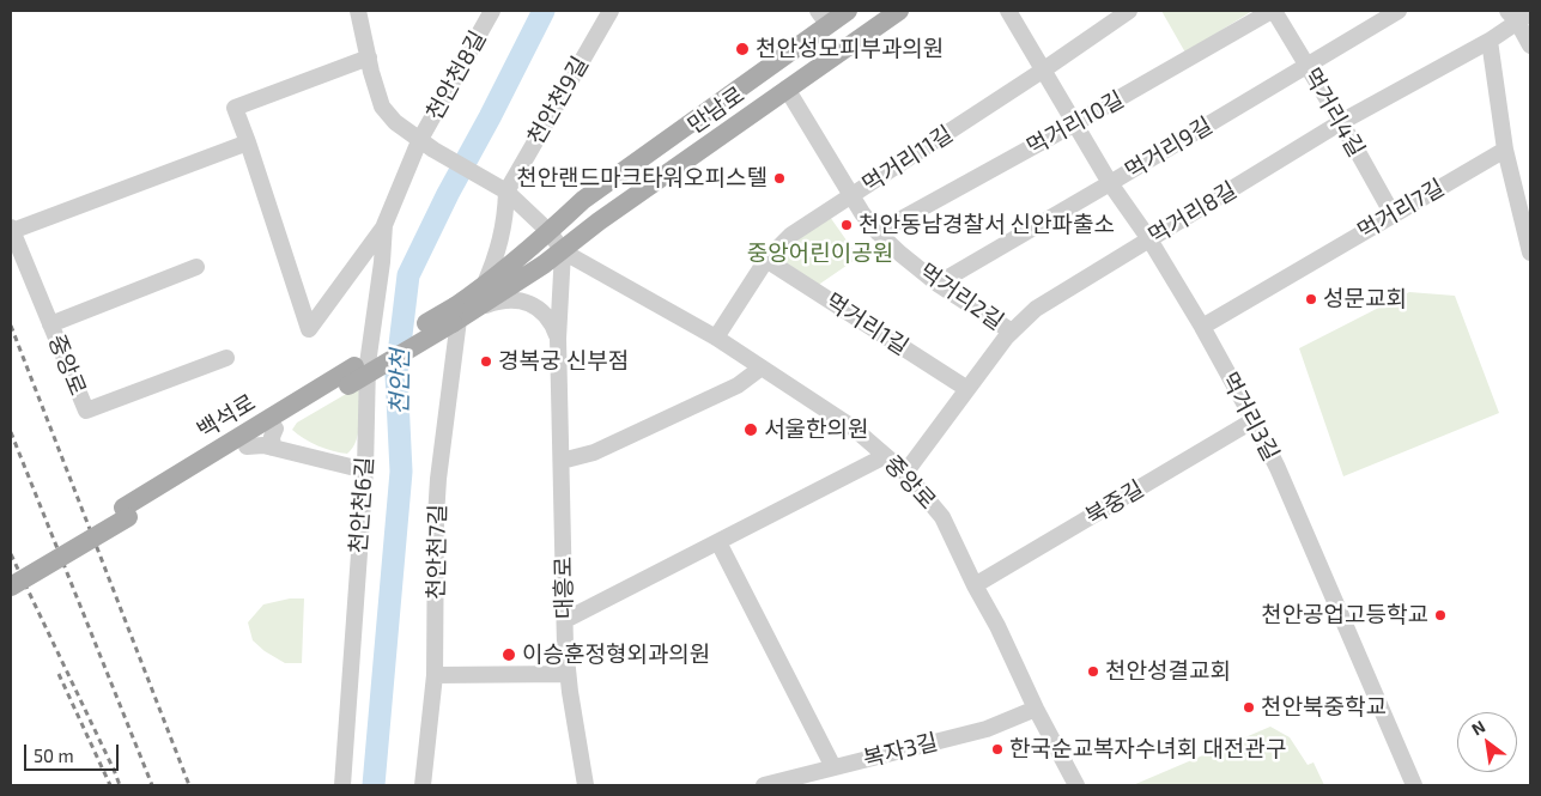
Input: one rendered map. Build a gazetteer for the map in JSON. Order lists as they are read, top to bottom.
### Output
{
  "streets": {
    "main road": ["만남로", "백석로"],
    "street": [
      "천안천8길",
      "천안천9길",
      "먹거리4길",
      "먹거리10길",
      "먹거리9길",
      "먹거리11길",
      "먹거리7길",
      "먹거리8길",
      "먹거리2길",
      "먹거리1길",
      "중앙로",
      "먹거리3길",
      "북중길",
      "천안천6길",
      "천안천7길",
      "대흥로",
      "복자3길"
    ]
  },
  "crossings": [
    ["천안천8길", "천안천6길"],
    ["만남로", "먹거리2길"],
    ["만남로", "중앙로"],
    ["만남로", "대흥로"],
    ["먹거리4길", "먹거리10길"],
    ["먹거리4길", "먹거리9길"],
    ["먹거리4길", "먹거리7길"],
    ["먹거리4길", "먹거리8길"],
    ["먹거리10길", "먹거리2길"],
    ["먹거리10길", "먹거리3길"],
    ["먹거리9길", "먹거리2길"],
    ["먹거리9길", "먹거리3길"],
    ["먹거리11길", "먹거리2길"],
    ["먹거리11길", "먹거리1길"],
    ["먹거리11길", "중앙로"],
    ["먹거리11길", "먹거리3길"],
    ["먹거리7길", "먹거리3길"],
    ["먹거리8길", "먹거리2길"],
    ["먹거리8길", "먹거리1길"],
    ["먹거리8길", "중앙로"],
    ["먹거리8길", "먹거리3길"],
    ["중앙로", "북중길"],
    ["중앙로", "대흥로"],
    ["중앙로", "복자3길"],
    ["먹거리3길", "북중길"]
  ],
  "water": ["천안천"],
  "parks": ["중앙어린이공원"],
  "places": [
    "천안성모피부과의원",
    "천안랜드마크타워오피스텔",
    "천안동남경찰서 신안파출소",
    "성문교회",
    "경복궁 신부점",
    "서울한의원",
    "천안공업고등학교",
    "이승훈정형외과의원",
    "천안성결교회",
    "천안북중학교",
    "한국순교복자수녀회 대전관구"
  ],
  "scale_bar": "50 m",
  "north": "top left"
}
